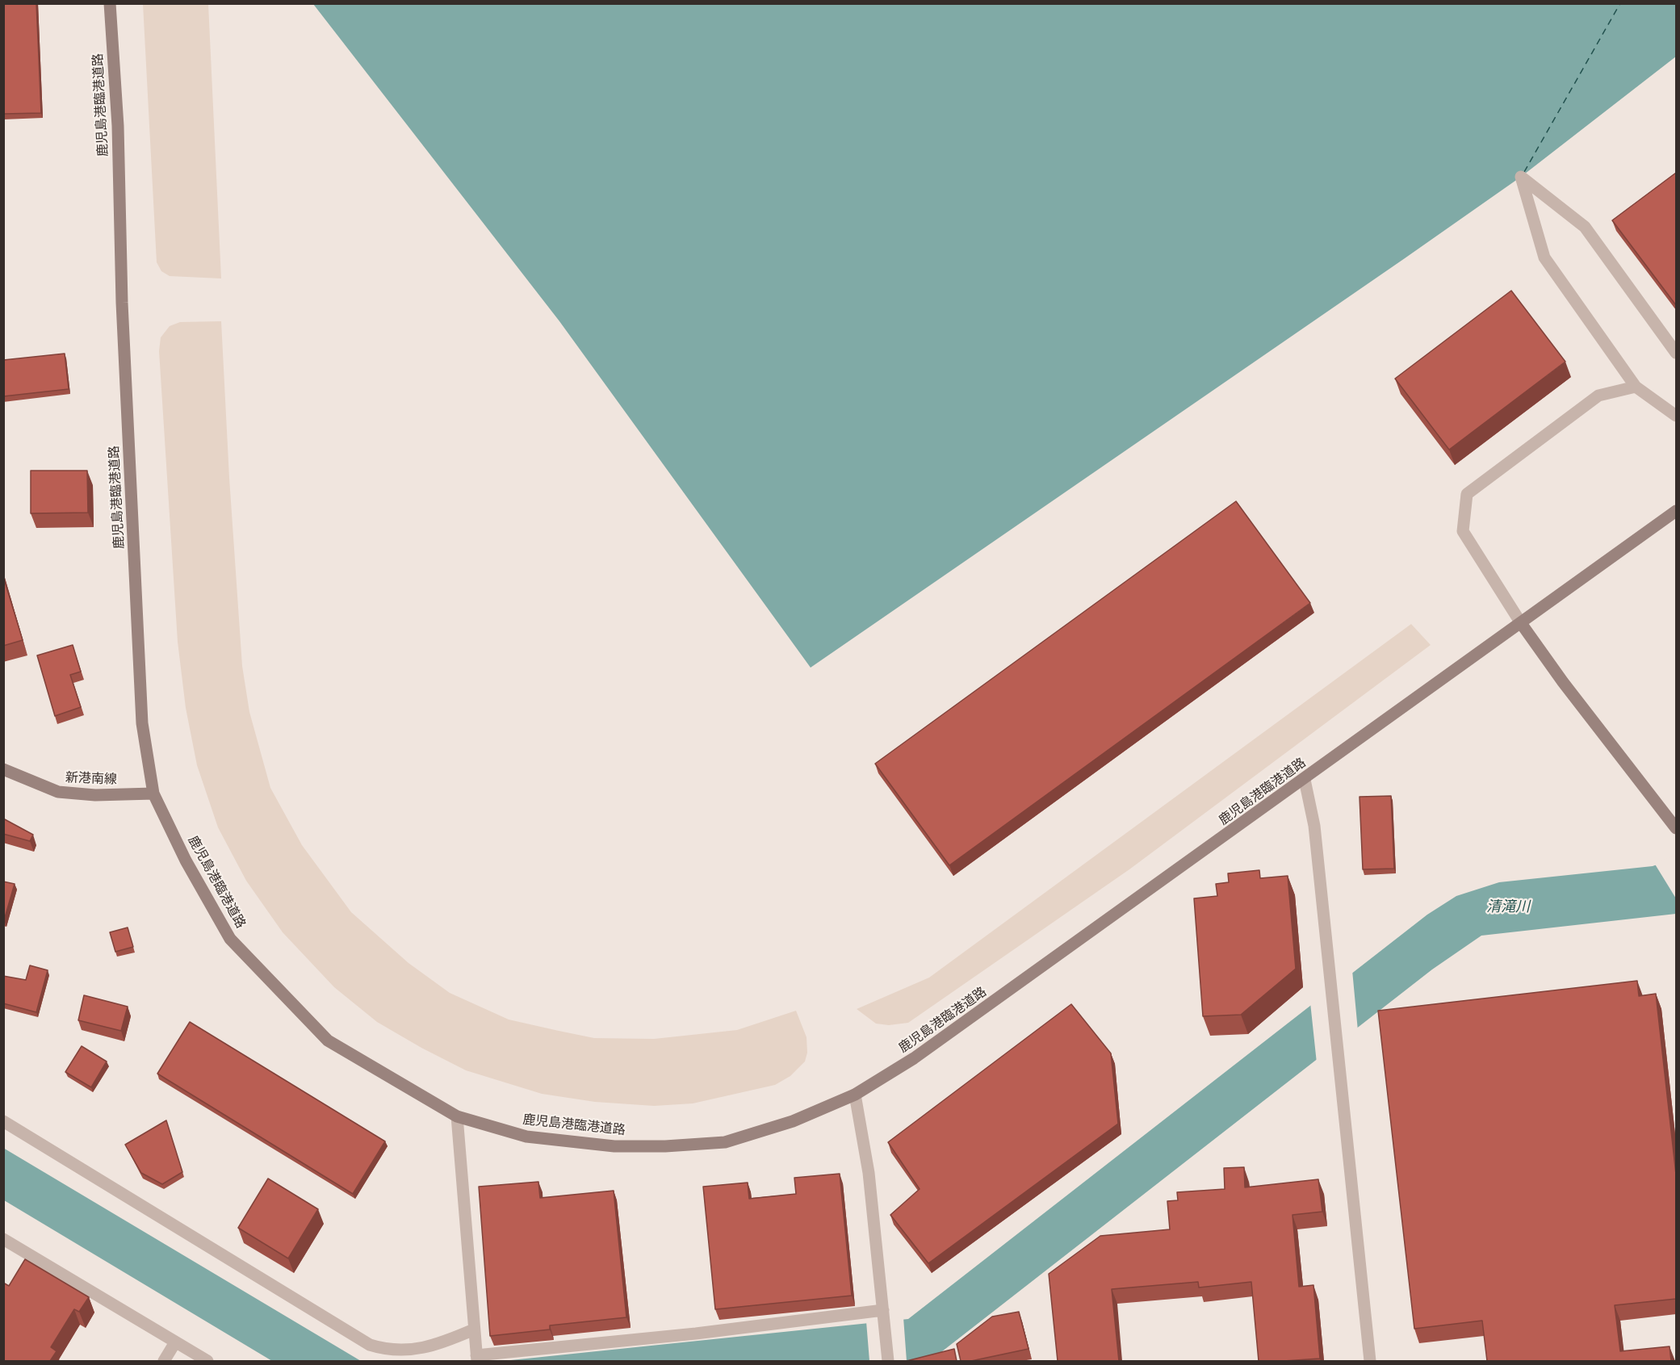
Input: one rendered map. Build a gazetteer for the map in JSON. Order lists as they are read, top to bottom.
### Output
{
  "streets": {
    "street": ["鹿児島港臨港道路", "新港南線"]
  },
  "crossings": [
    ["鹿児島港臨港道路", "新港南線"]
  ],
  "water": ["清滝川"]
}
